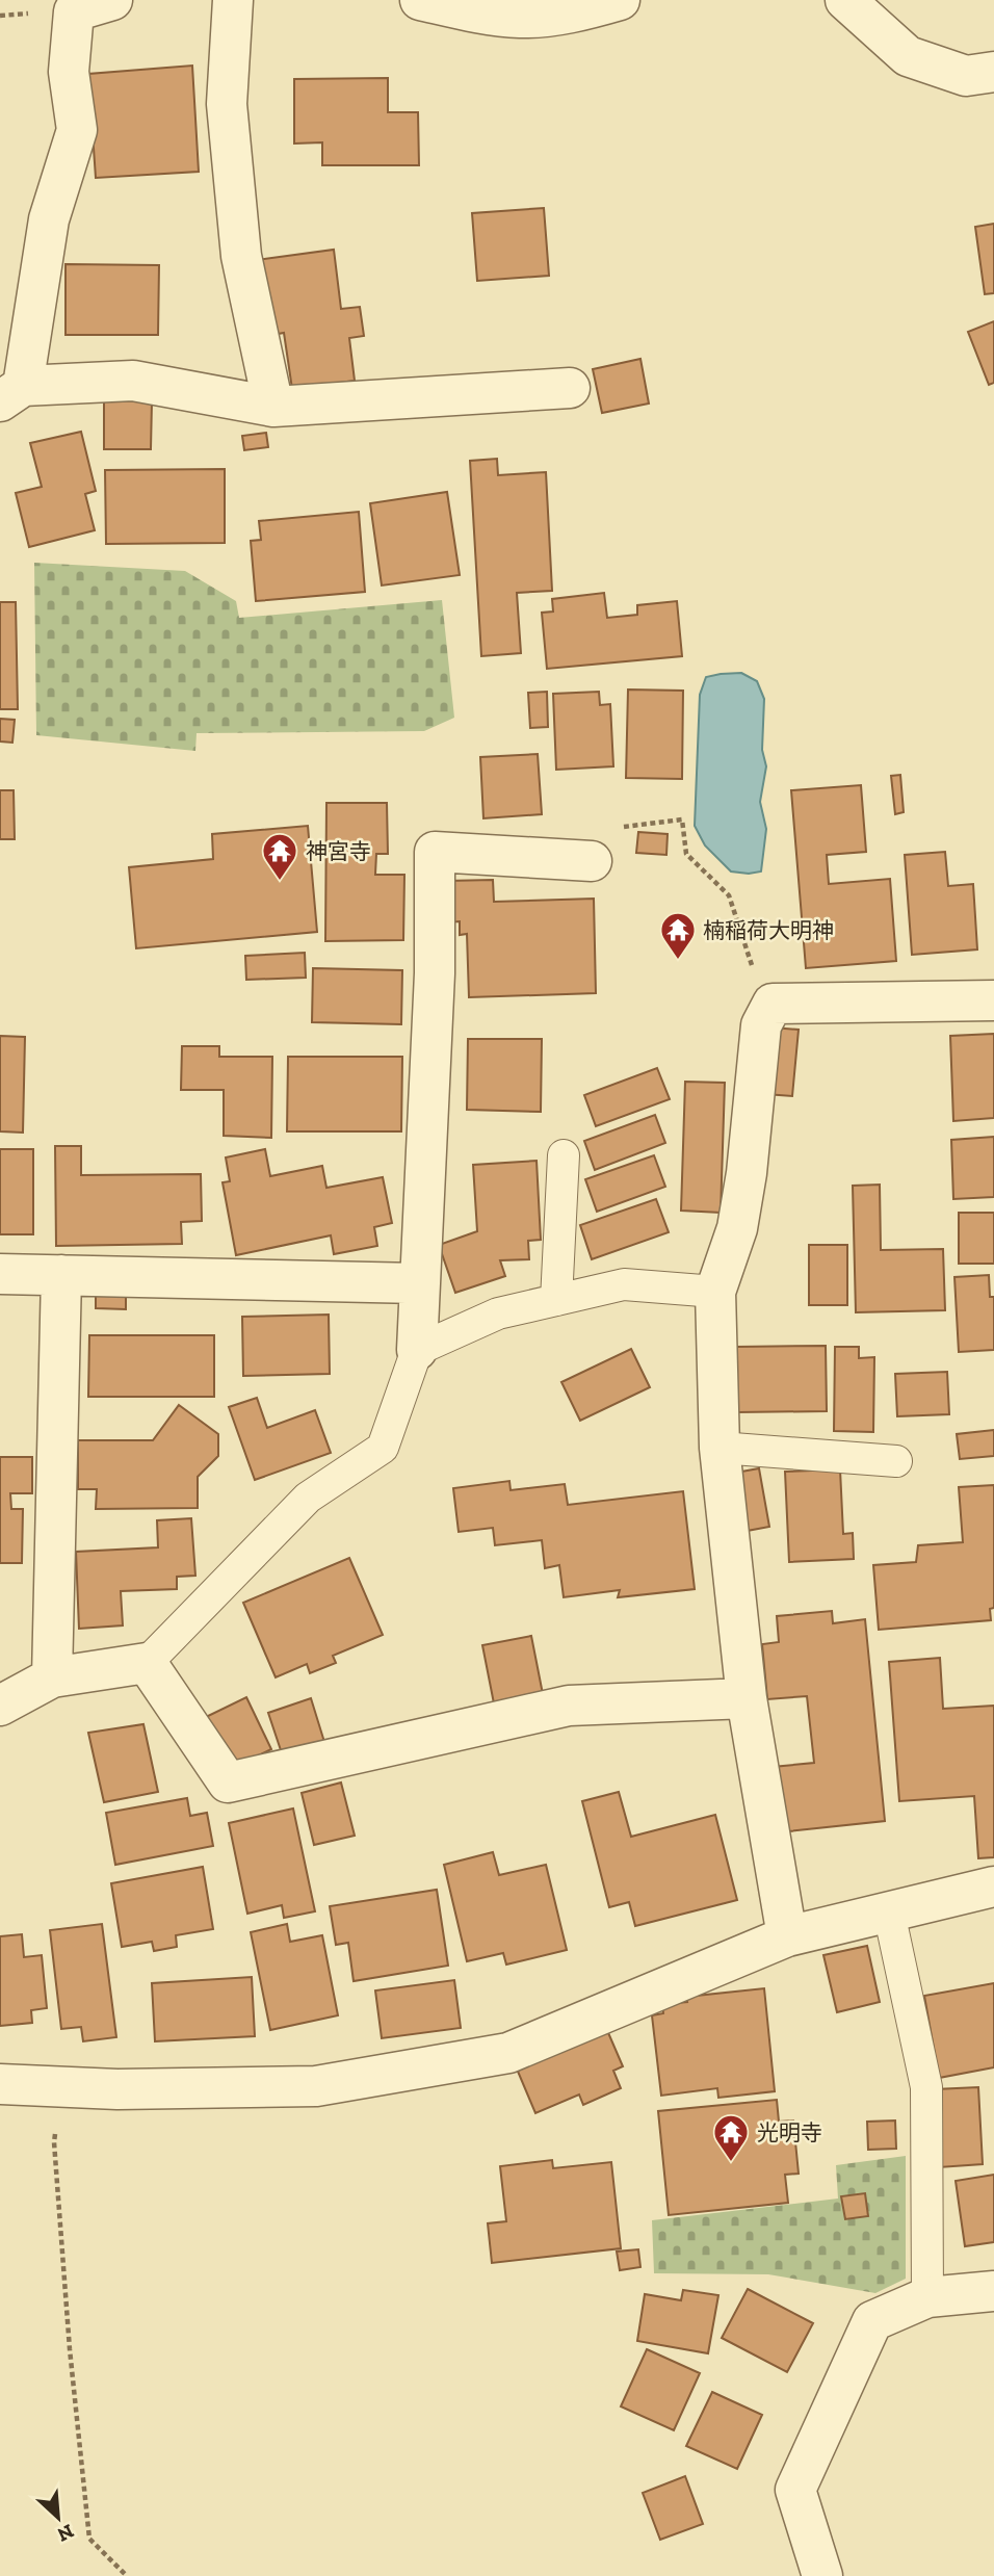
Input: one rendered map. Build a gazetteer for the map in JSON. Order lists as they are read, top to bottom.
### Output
{
  "places": {
    "temple": ["神宮寺", "楠稲荷大明神", "光明寺"]
  },
  "north": "bottom right"
}
